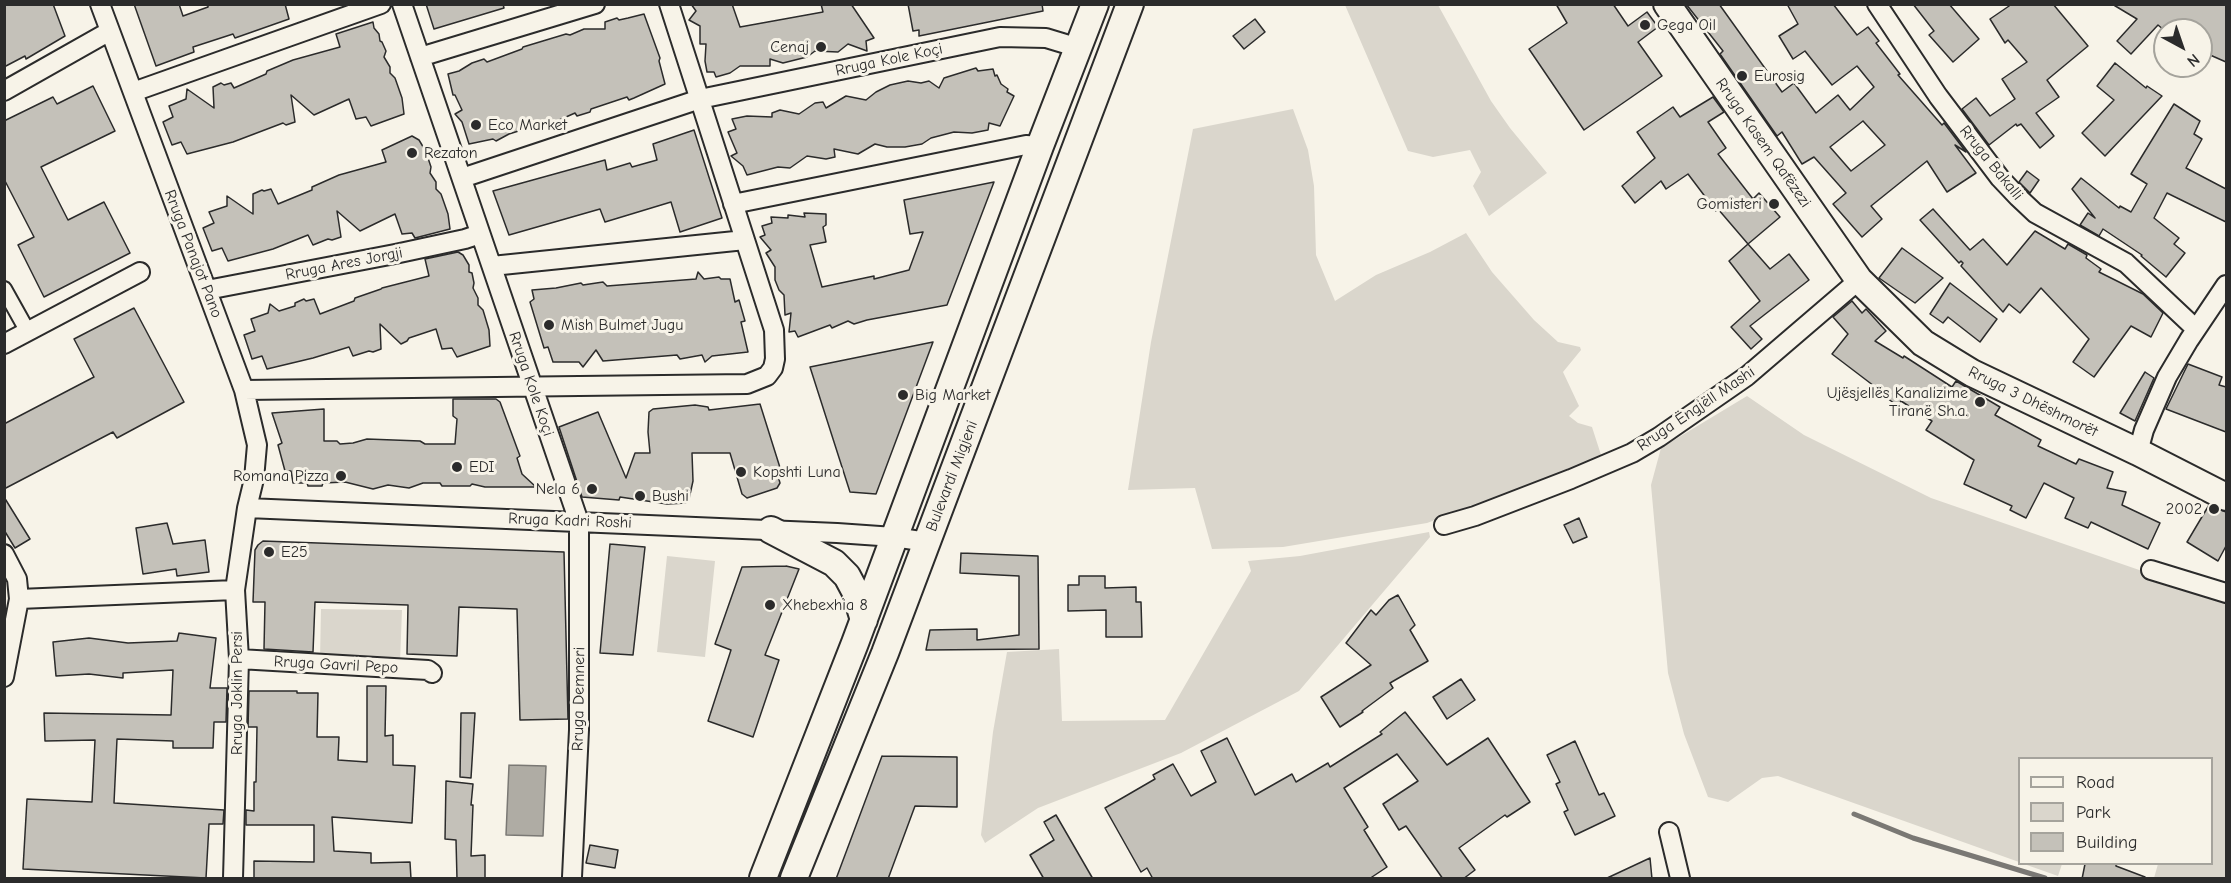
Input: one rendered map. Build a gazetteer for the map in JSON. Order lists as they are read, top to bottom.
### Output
{
  "streets": {
    "main road": ["Rruga Kasem Qafëzezi", "Rruga 3 Dhëshmorët", "Bulevardi Migjeni"],
    "street": [
      "Rruga Kole Koçi",
      "Rruga Bakalli",
      "Rruga Panajot Pano",
      "Rruga Ares Jorgji",
      "Rruga Ëngjëll Mashi",
      "Rruga Kadri Roshi",
      "Rruga Gavril Pepo",
      "Rruga Joklin Persi",
      "Rruga Demneri"
    ]
  },
  "crossings": [
    ["Rruga Kole Koçi", "Rruga Ares Jorgji"],
    ["Rruga Kole Koçi", "Bulevardi Migjeni"],
    ["Rruga Kole Koçi", "Rruga Kadri Roshi"],
    ["Rruga Kole Koçi", "Rruga Demneri"],
    ["Rruga Kasem Qafëzezi", "Rruga 3 Dhëshmorët"],
    ["Rruga Kasem Qafëzezi", "Rruga Ëngjëll Mashi"],
    ["Rruga Panajot Pano", "Rruga Ares Jorgji"],
    ["Rruga Panajot Pano", "Rruga Kadri Roshi"],
    ["Rruga Panajot Pano", "Rruga Joklin Persi"],
    ["Rruga 3 Dhëshmorët", "Rruga Ëngjëll Mashi"],
    ["Bulevardi Migjeni", "Rruga Kadri Roshi"],
    ["Rruga Kadri Roshi", "Rruga Joklin Persi"],
    ["Rruga Kadri Roshi", "Rruga Demneri"],
    ["Rruga Gavril Pepo", "Rruga Joklin Persi"]
  ],
  "places": [
    "Gega Oil",
    "Cenaj",
    "Eurosig",
    "Eco Market",
    "Rezaton",
    "Gomisteri",
    "Mish Bulmet Jugu",
    "Big Market",
    "Ujësjellës Kanalizime Tiranë Sh.a.",
    "EDI",
    "Kopshti Luna",
    "Romana Pizza",
    "Nela 6",
    "Bushi",
    "2002",
    "E25",
    "Xhebexhia 8"
  ],
  "legend": ["Road", "Park", "Building"],
  "north": "bottom right"
}
